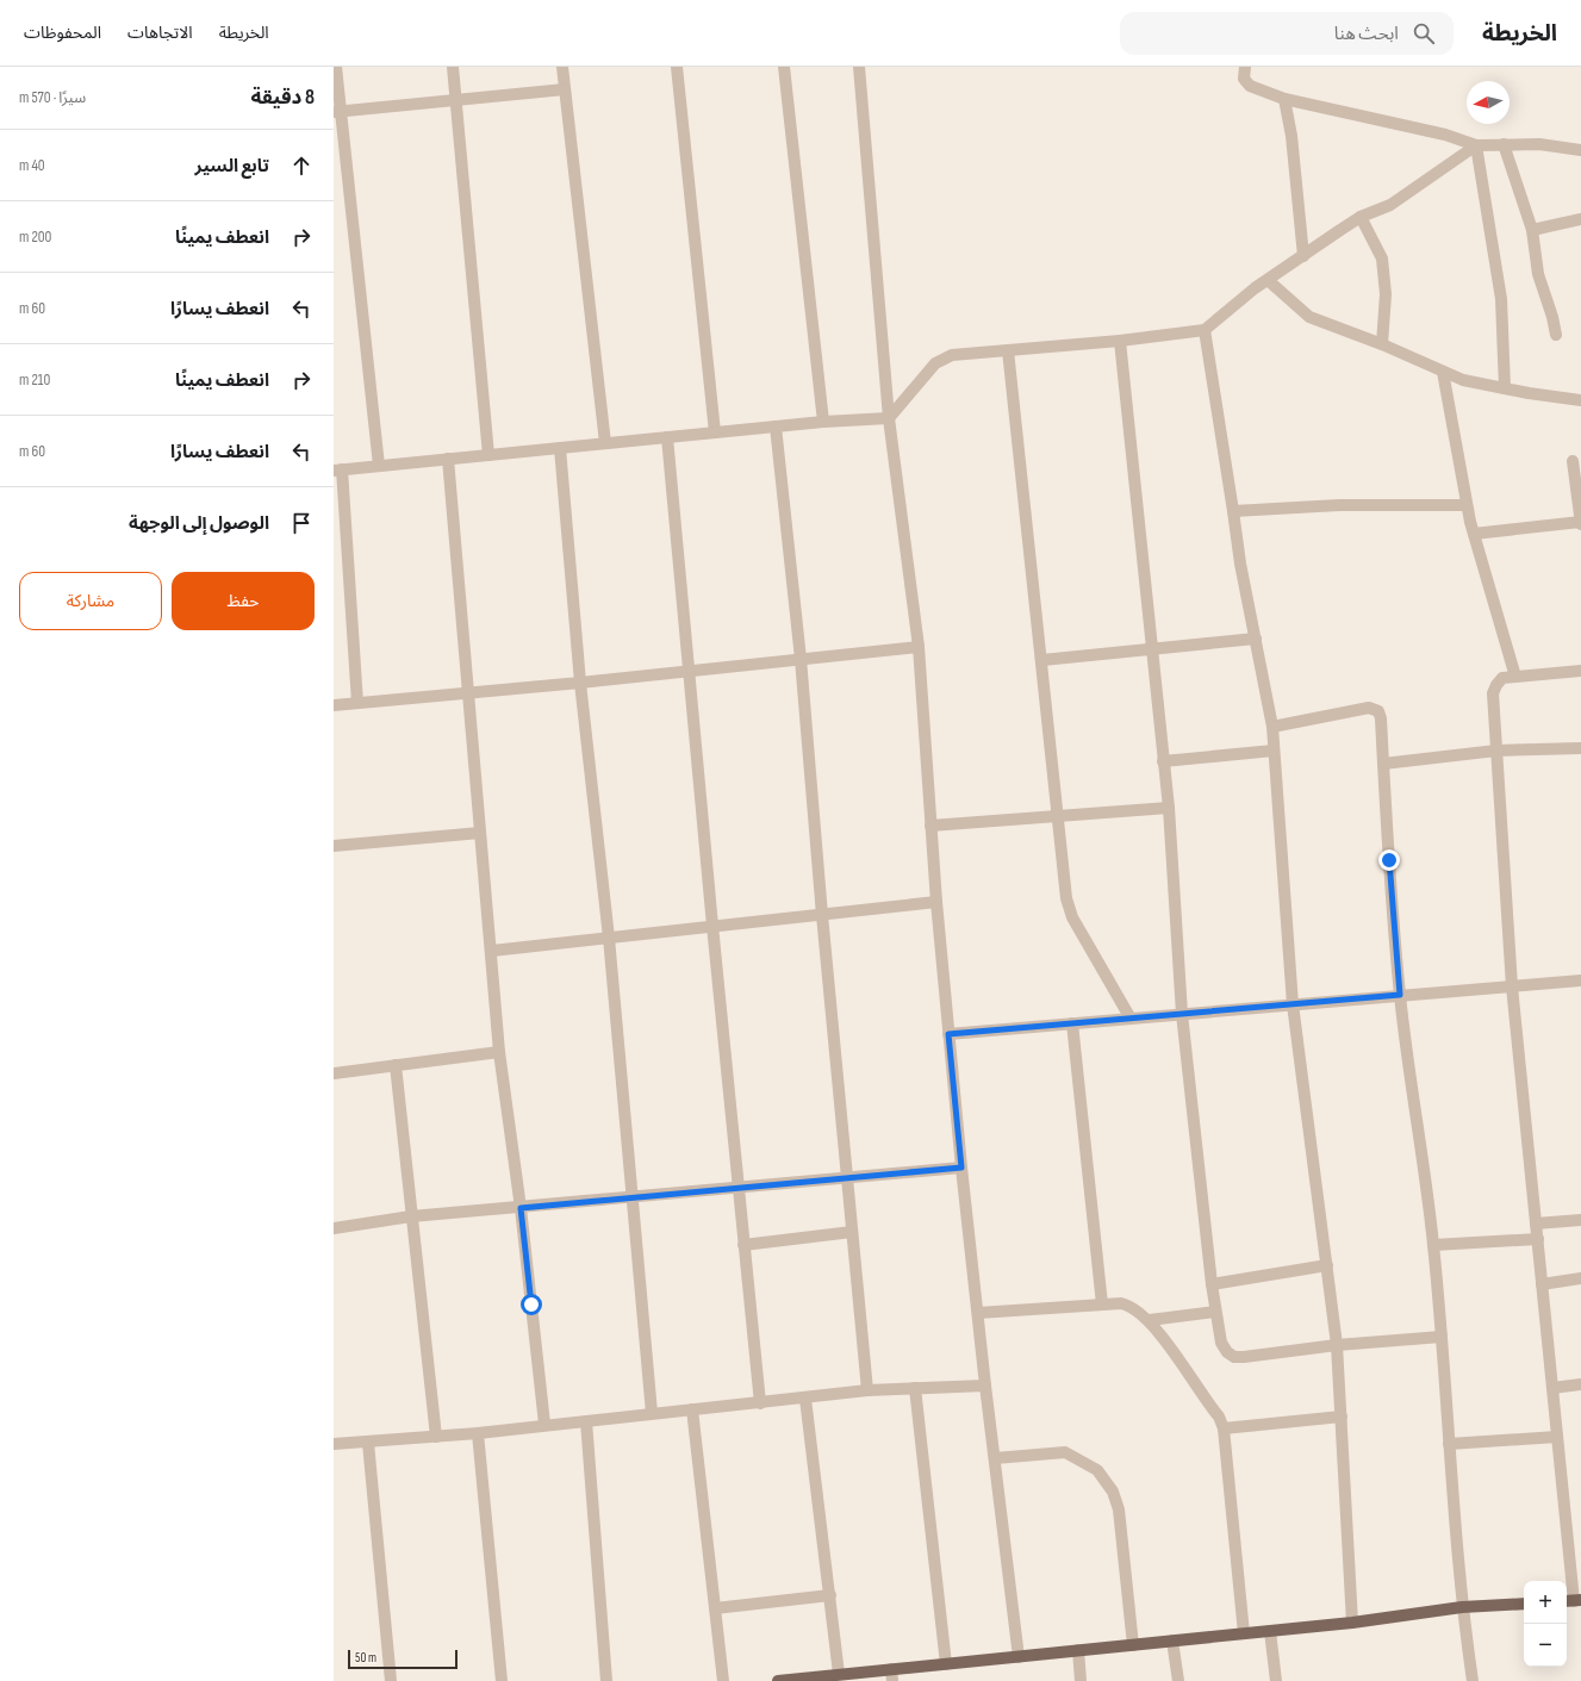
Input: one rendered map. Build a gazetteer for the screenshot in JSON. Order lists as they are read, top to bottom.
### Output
{
  "scale_bar": "50 m",
  "north": "left",
  "page": {
    "header": "الخريطة",
    "search": "ابحث هنا",
    "nav": ["الخريطة", "الاتجاهات", "المحفوظات"],
    "heading": ["8 دقيقة", "سيرًا · 570 m"],
    "list": [
      ["تابع السير", "40 m"],
      ["انعطف يمينًا", "200 m"],
      ["انعطف يسارًا", "60 m"],
      ["انعطف يمينًا", "210 m"],
      ["انعطف يسارًا", "60 m"],
      "الوصول إلى الوجهة"
    ],
    "buttons": ["حفظ", "مشاركة"],
    "map_buttons": ["+", "−"],
    "scale": "50 m"
  }
}
